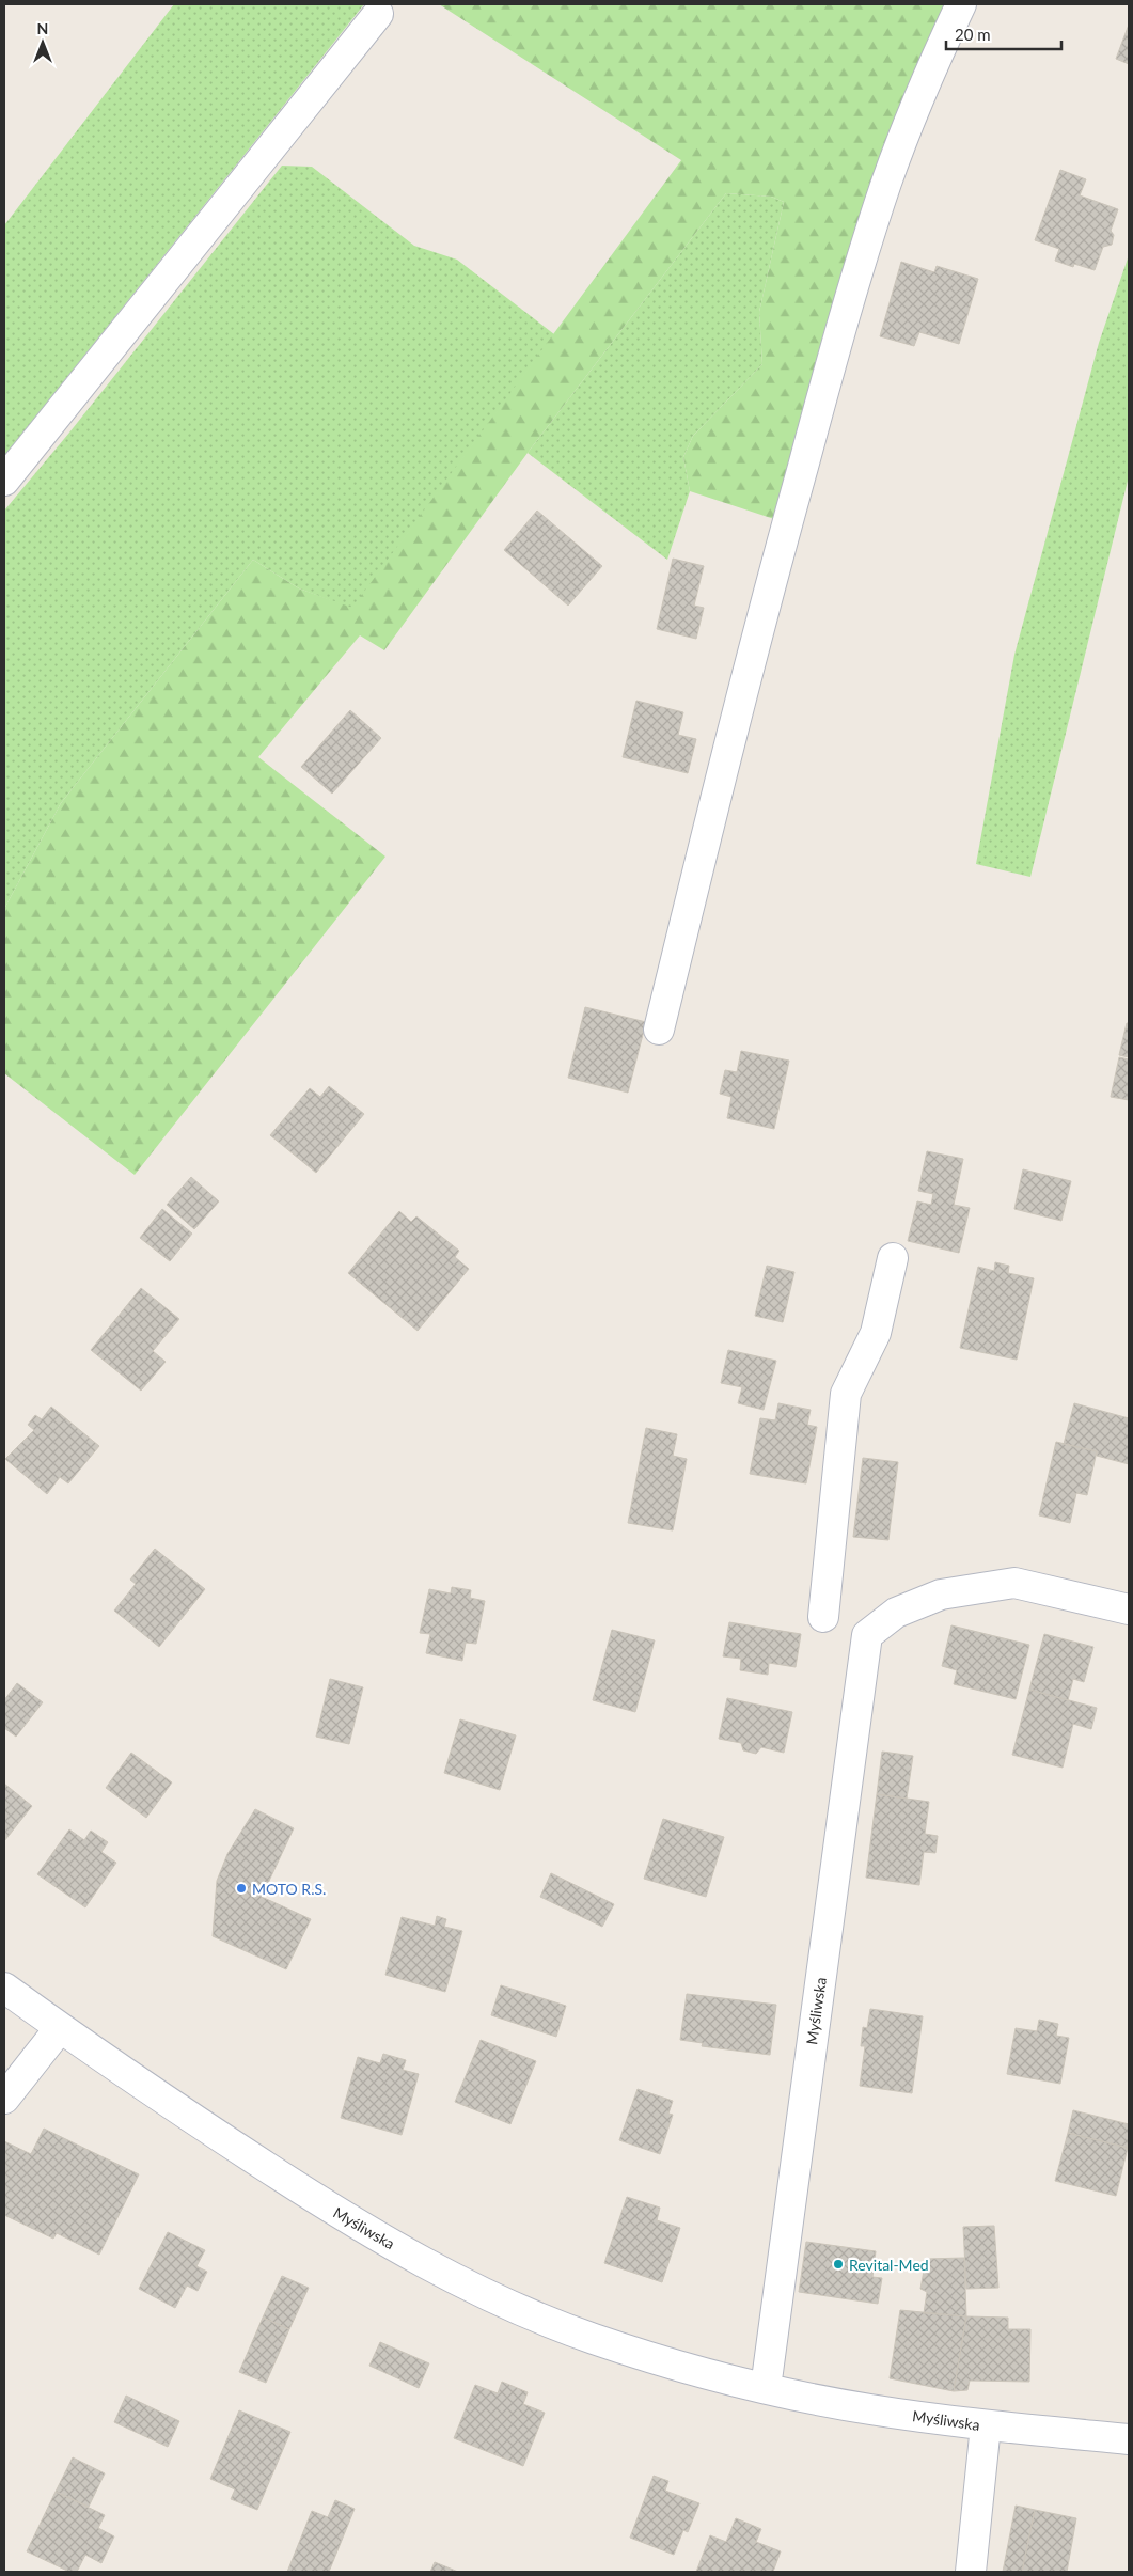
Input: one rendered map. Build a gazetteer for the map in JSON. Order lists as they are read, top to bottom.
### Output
{
  "streets": {
    "street": ["Myśliwska"]
  },
  "places": ["MOTO R.S.", "Revital-Med"],
  "scale_bar": "20 m",
  "north": "top"
}
